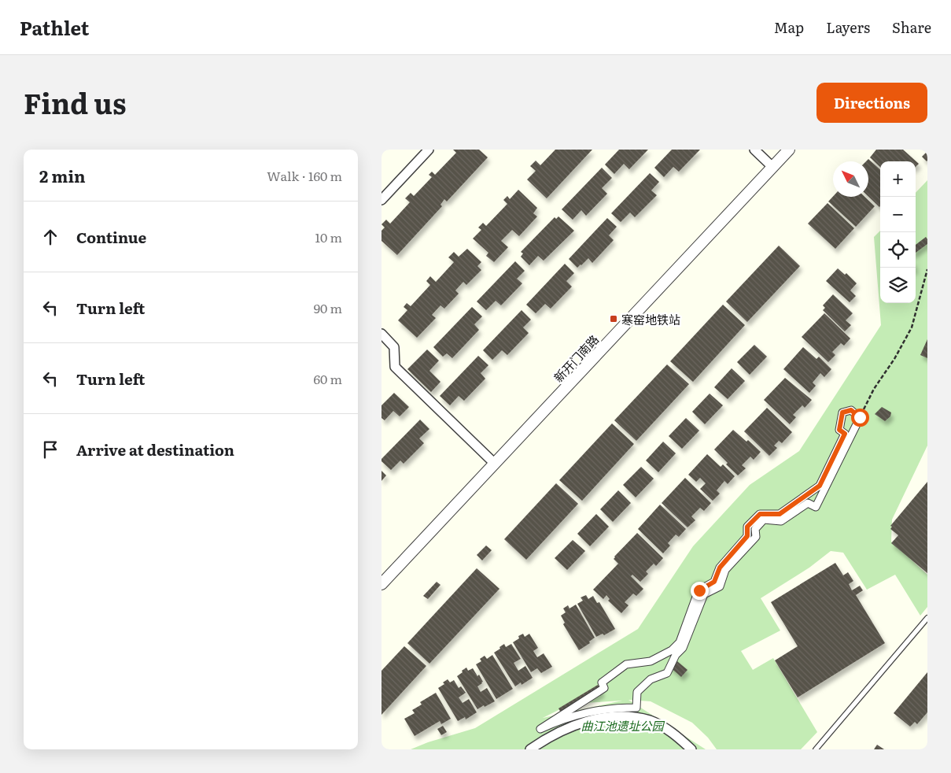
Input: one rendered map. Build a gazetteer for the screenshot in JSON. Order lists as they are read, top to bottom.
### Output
{
  "streets": {
    "street": ["新开门南路"]
  },
  "parks": ["曲江池遗址公园"],
  "places": {
    "transit": ["寒窑地铁站"]
  },
  "north": "top left",
  "page": {
    "header": "Pathlet",
    "nav": ["Map", "Layers", "Share"],
    "title": "Find us",
    "buttons": "Directions",
    "heading": ["2 min", "Walk · 160 m"],
    "map_buttons": ["+", "−"],
    "list": [
      ["Continue", "10 m"],
      ["Turn left", "90 m"],
      ["Turn left", "60 m"],
      "Arrive at destination"
    ]
  }
}
